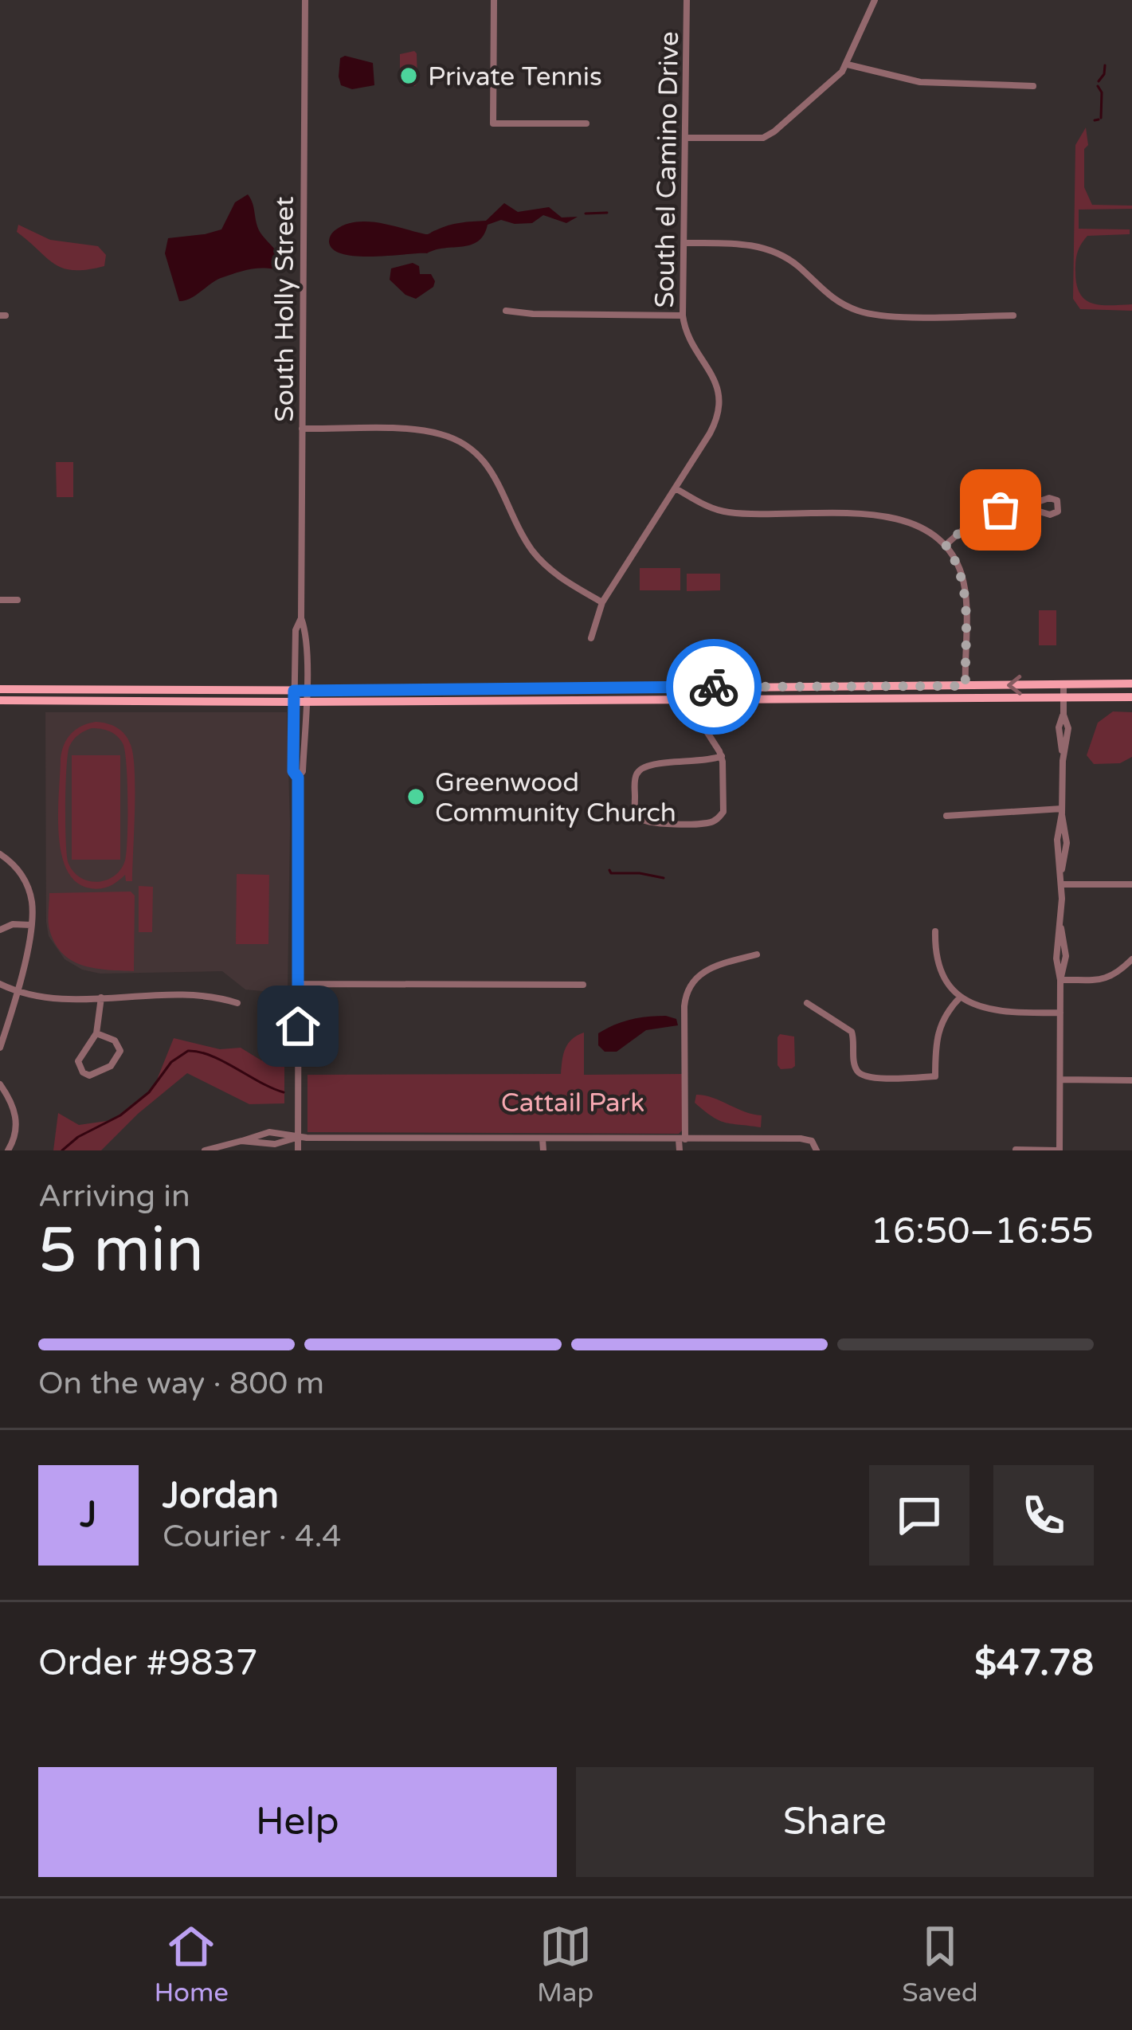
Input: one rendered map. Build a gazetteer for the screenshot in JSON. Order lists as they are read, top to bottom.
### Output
{
  "streets": {
    "street": ["South el Camino Drive", "South Holly Street"]
  },
  "parks": ["Cattail Park"],
  "places": ["Private Tennis", "Greenwood Community Church"],
  "page": {
    "heading": ["5 min", "Arriving in", "16:50–16:55"],
    "panel": [
      "Jordan",
      "Courier · 4.4",
      "Order #9837",
      "$47.78"
    ],
    "bar": "On the way · 800 m",
    "round": "J",
    "buttons": ["Help", "Share"],
    "tabs": ["Home", "Map", "Saved"]
  }
}
